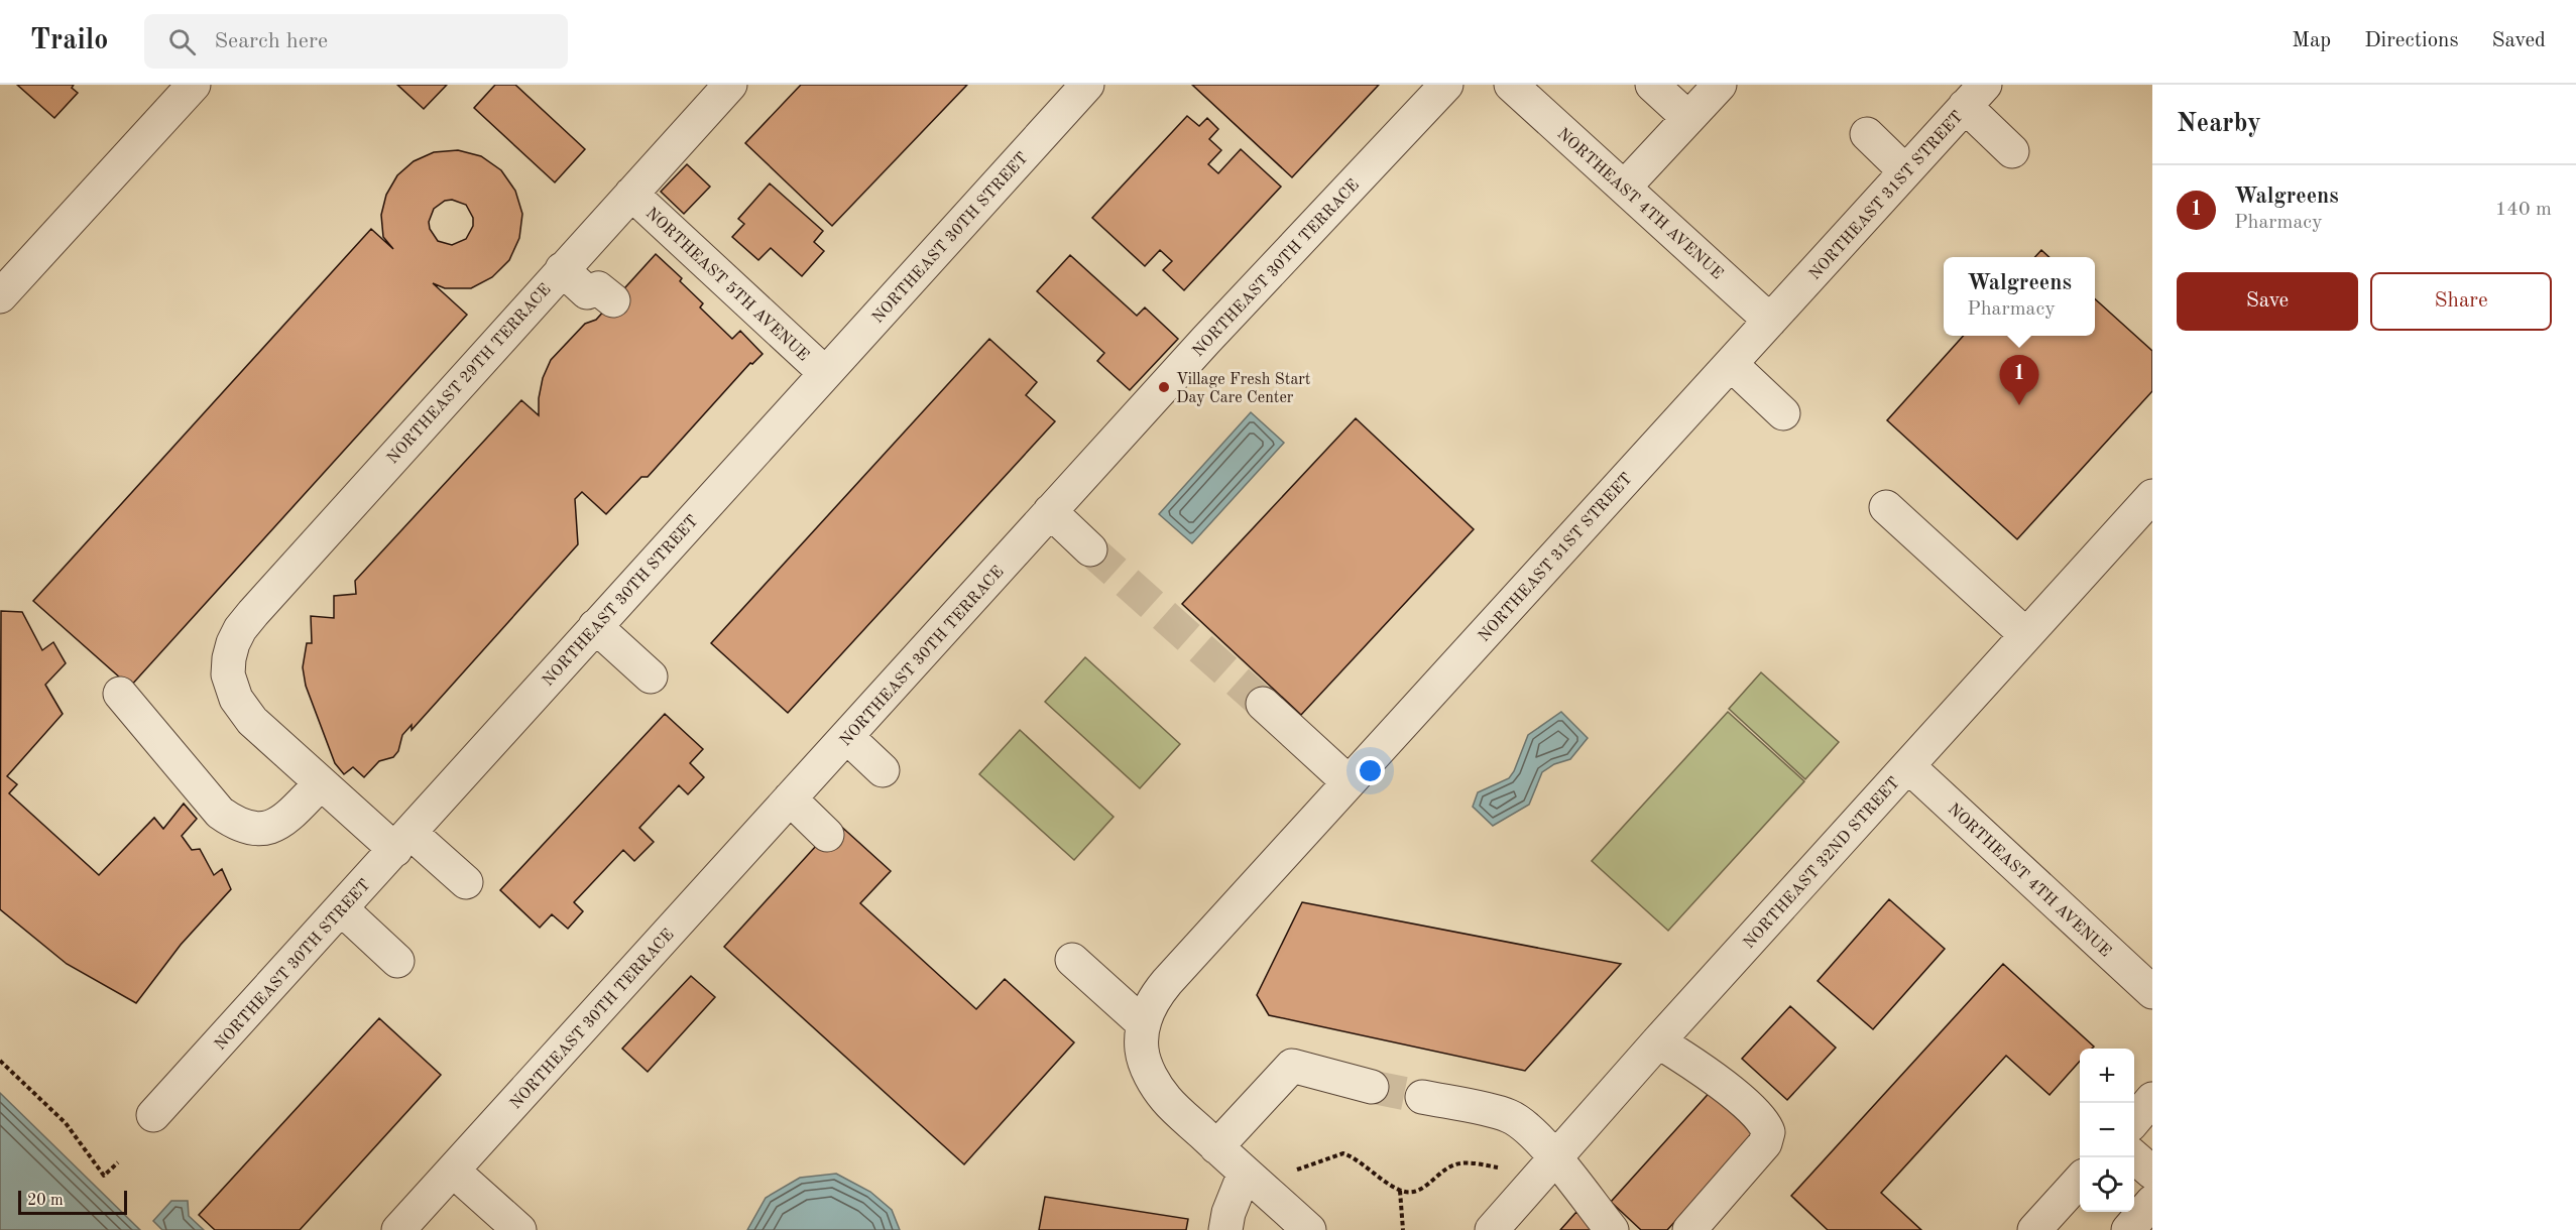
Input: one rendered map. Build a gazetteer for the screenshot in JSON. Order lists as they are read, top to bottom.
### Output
{
  "streets": {
    "street": [
      "NORTHEAST 31ST STREET",
      "NORTHEAST 4TH AVENUE",
      "NORTHEAST 30TH STREET",
      "NORTHEAST 30TH TERRACE",
      "NORTHEAST 5TH AVENUE",
      "NORTHEAST 29TH TERRACE",
      "NORTHEAST 32ND STREET"
    ]
  },
  "crossings": [
    ["NORTHEAST 31ST STREET", "NORTHEAST 4TH AVENUE"],
    ["NORTHEAST 4TH AVENUE", "NORTHEAST 32ND STREET"],
    ["NORTHEAST 30TH STREET", "NORTHEAST 5TH AVENUE"],
    ["NORTHEAST 5TH AVENUE", "NORTHEAST 29TH TERRACE"]
  ],
  "places": ["Village Fresh Start Day Care Center"],
  "scale_bar": "20 m",
  "page": {
    "header": "Trailo",
    "search": "Search here",
    "nav": ["Map", "Directions", "Saved"],
    "heading": "Nearby",
    "list": [
      {
        "mark": "1",
        "name": "Walgreens",
        "note": "Pharmacy",
        "value": "140 m"
      }
    ],
    "buttons": ["Save", "Share"],
    "popup": ["Walgreens", "Pharmacy"],
    "pins": "1",
    "map_buttons": ["+", "−"],
    "scale": "20 m"
  }
}
